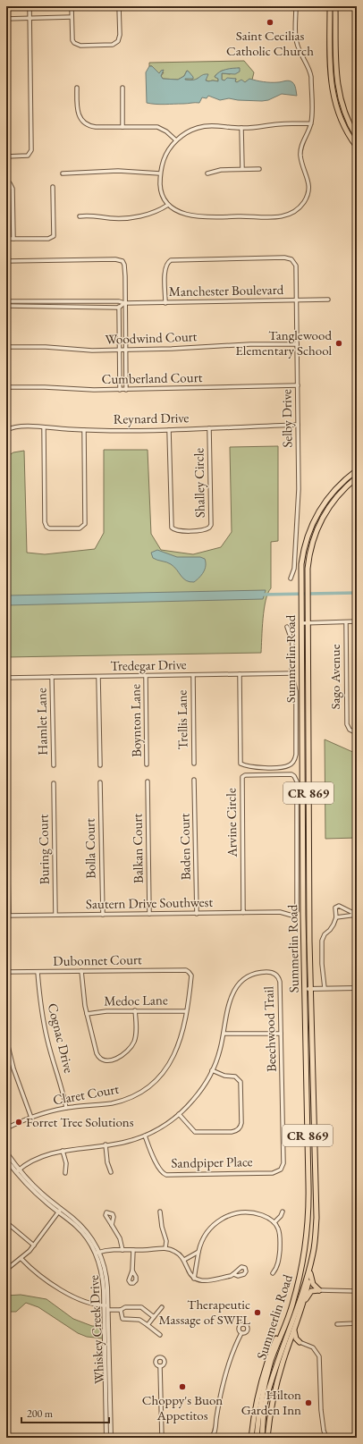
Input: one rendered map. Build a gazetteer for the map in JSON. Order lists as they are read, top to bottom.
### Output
{
  "streets": {
    "main road": ["Summerlin Road", "CR 869"],
    "street": [
      "Manchester Boulevard",
      "Woodwind Court",
      "Cumberland Court",
      "Reynard Drive",
      "Selby Drive",
      "Shalley Circle",
      "Tredegar Drive",
      "Sago Avenue",
      "Trellis Lane",
      "Boynton Lane",
      "Hamlet Lane",
      "Arvine Circle",
      "Baden Court",
      "Bolla Court",
      "Balkan Court",
      "Buring Court",
      "Sautern Drive Southwest",
      "Dubonnet Court",
      "Medoc Lane",
      "Beechwood Trail",
      "Cognac Drive",
      "Claret Court",
      "Sandpiper Place",
      "Whiskey Creek Drive"
    ]
  },
  "crossings": [
    ["Manchester Boulevard", "Selby Drive"],
    ["Woodwind Court", "Selby Drive"],
    ["Cumberland Court", "Selby Drive"],
    ["Reynard Drive", "Selby Drive"],
    ["Reynard Drive", "Shalley Circle"],
    ["Tredegar Drive", "Trellis Lane"],
    ["Tredegar Drive", "Boynton Lane"],
    ["Tredegar Drive", "Hamlet Lane"],
    ["Arvine Circle", "Sautern Drive Southwest"],
    ["Baden Court", "Sautern Drive Southwest"],
    ["Bolla Court", "Sautern Drive Southwest"],
    ["Balkan Court", "Sautern Drive Southwest"],
    ["Buring Court", "Sautern Drive Southwest"],
    ["Dubonnet Court", "Cognac Drive"],
    ["Dubonnet Court", "Claret Court"],
    ["Medoc Lane", "Claret Court"],
    ["Beechwood Trail", "Sandpiper Place"],
    ["Beechwood Trail", "Whiskey Creek Drive"],
    ["Cognac Drive", "Claret Court"]
  ],
  "places": [
    "Saint Cecilias Catholic Church",
    "Tanglewood Elementary School",
    "Forret Tree Solutions",
    "Therapeutic Massage of SWFL",
    "Choppy's Buon Appetitos",
    "Hilton Garden Inn"
  ],
  "scale_bar": "200 m"
}
